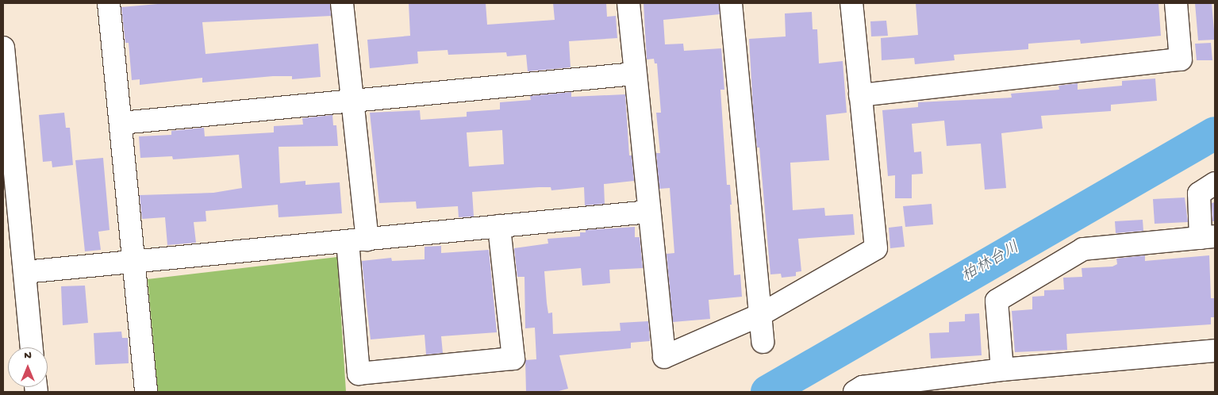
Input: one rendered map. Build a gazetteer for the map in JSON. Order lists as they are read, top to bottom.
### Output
{
  "water": ["柏林台川"],
  "north": "top"
}
